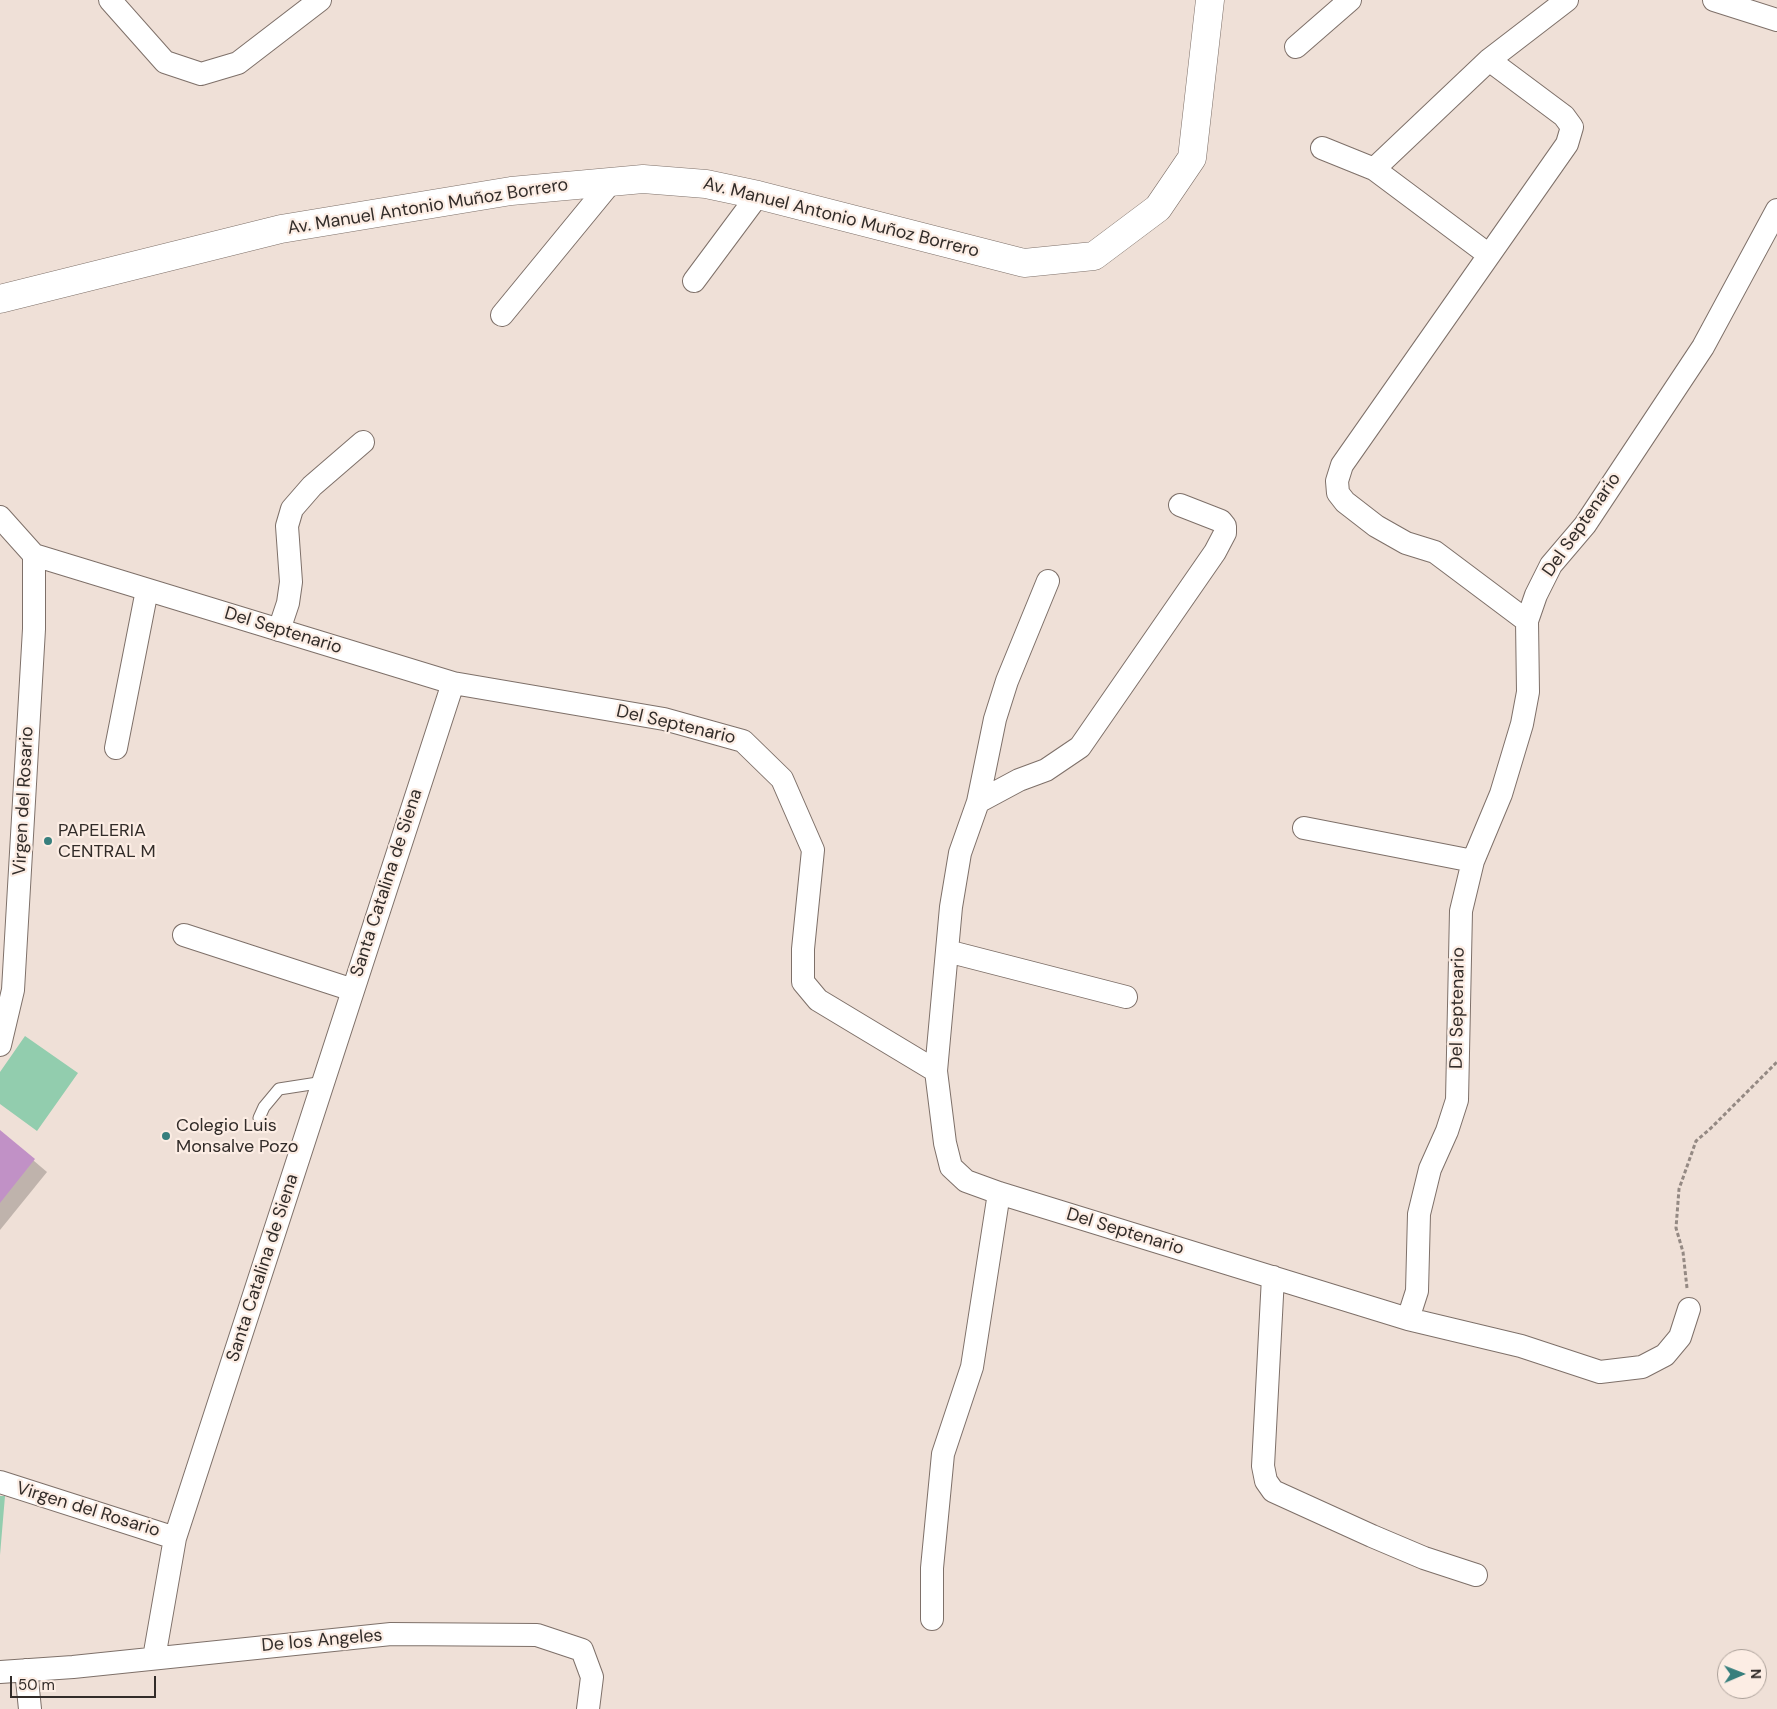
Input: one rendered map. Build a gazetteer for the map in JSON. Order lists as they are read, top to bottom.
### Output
{
  "streets": {
    "street": [
      "Av. Manuel Antonio Muñoz Borrero",
      "Del Septenario",
      "Virgen del Rosario",
      "Santa Catalina de Siena",
      "De los Angeles"
    ]
  },
  "crossings": [
    ["Del Septenario", "Virgen del Rosario"],
    ["Del Septenario", "Santa Catalina de Siena"],
    ["Virgen del Rosario", "Santa Catalina de Siena"],
    ["Santa Catalina de Siena", "De los Angeles"]
  ],
  "places": ["PAPELERIA CENTRAL M", "Colegio Luis Monsalve Pozo"],
  "scale_bar": "50 m",
  "north": "right"
}
